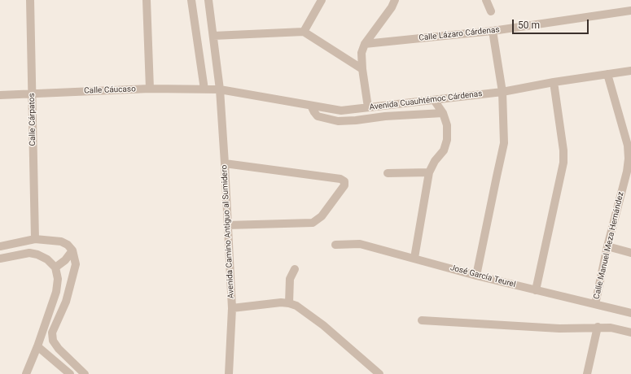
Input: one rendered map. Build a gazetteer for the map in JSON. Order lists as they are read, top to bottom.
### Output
{
  "streets": {
    "street": [
      "Calle Lázaro Cárdenas",
      "Calle Cáucaso",
      "Avenida Cuauhtémoc Cárdenas",
      "Calle Cárpatos",
      "Avenida Camino Antiguo al Sumidero",
      "Calle Manuel Meza Hernández",
      "José García Teurel"
    ]
  },
  "crossings": [
    ["Calle Cáucaso", "Avenida Cuauhtémoc Cárdenas"],
    ["Calle Cáucaso", "Calle Cárpatos"],
    ["Calle Cáucaso", "Avenida Camino Antiguo al Sumidero"],
    ["Avenida Cuauhtémoc Cárdenas", "Avenida Camino Antiguo al Sumidero"],
    ["Avenida Cuauhtémoc Cárdenas", "Calle Manuel Meza Hernández"],
    ["Calle Manuel Meza Hernández", "José García Teurel"]
  ],
  "scale_bar": "50 m"
}
